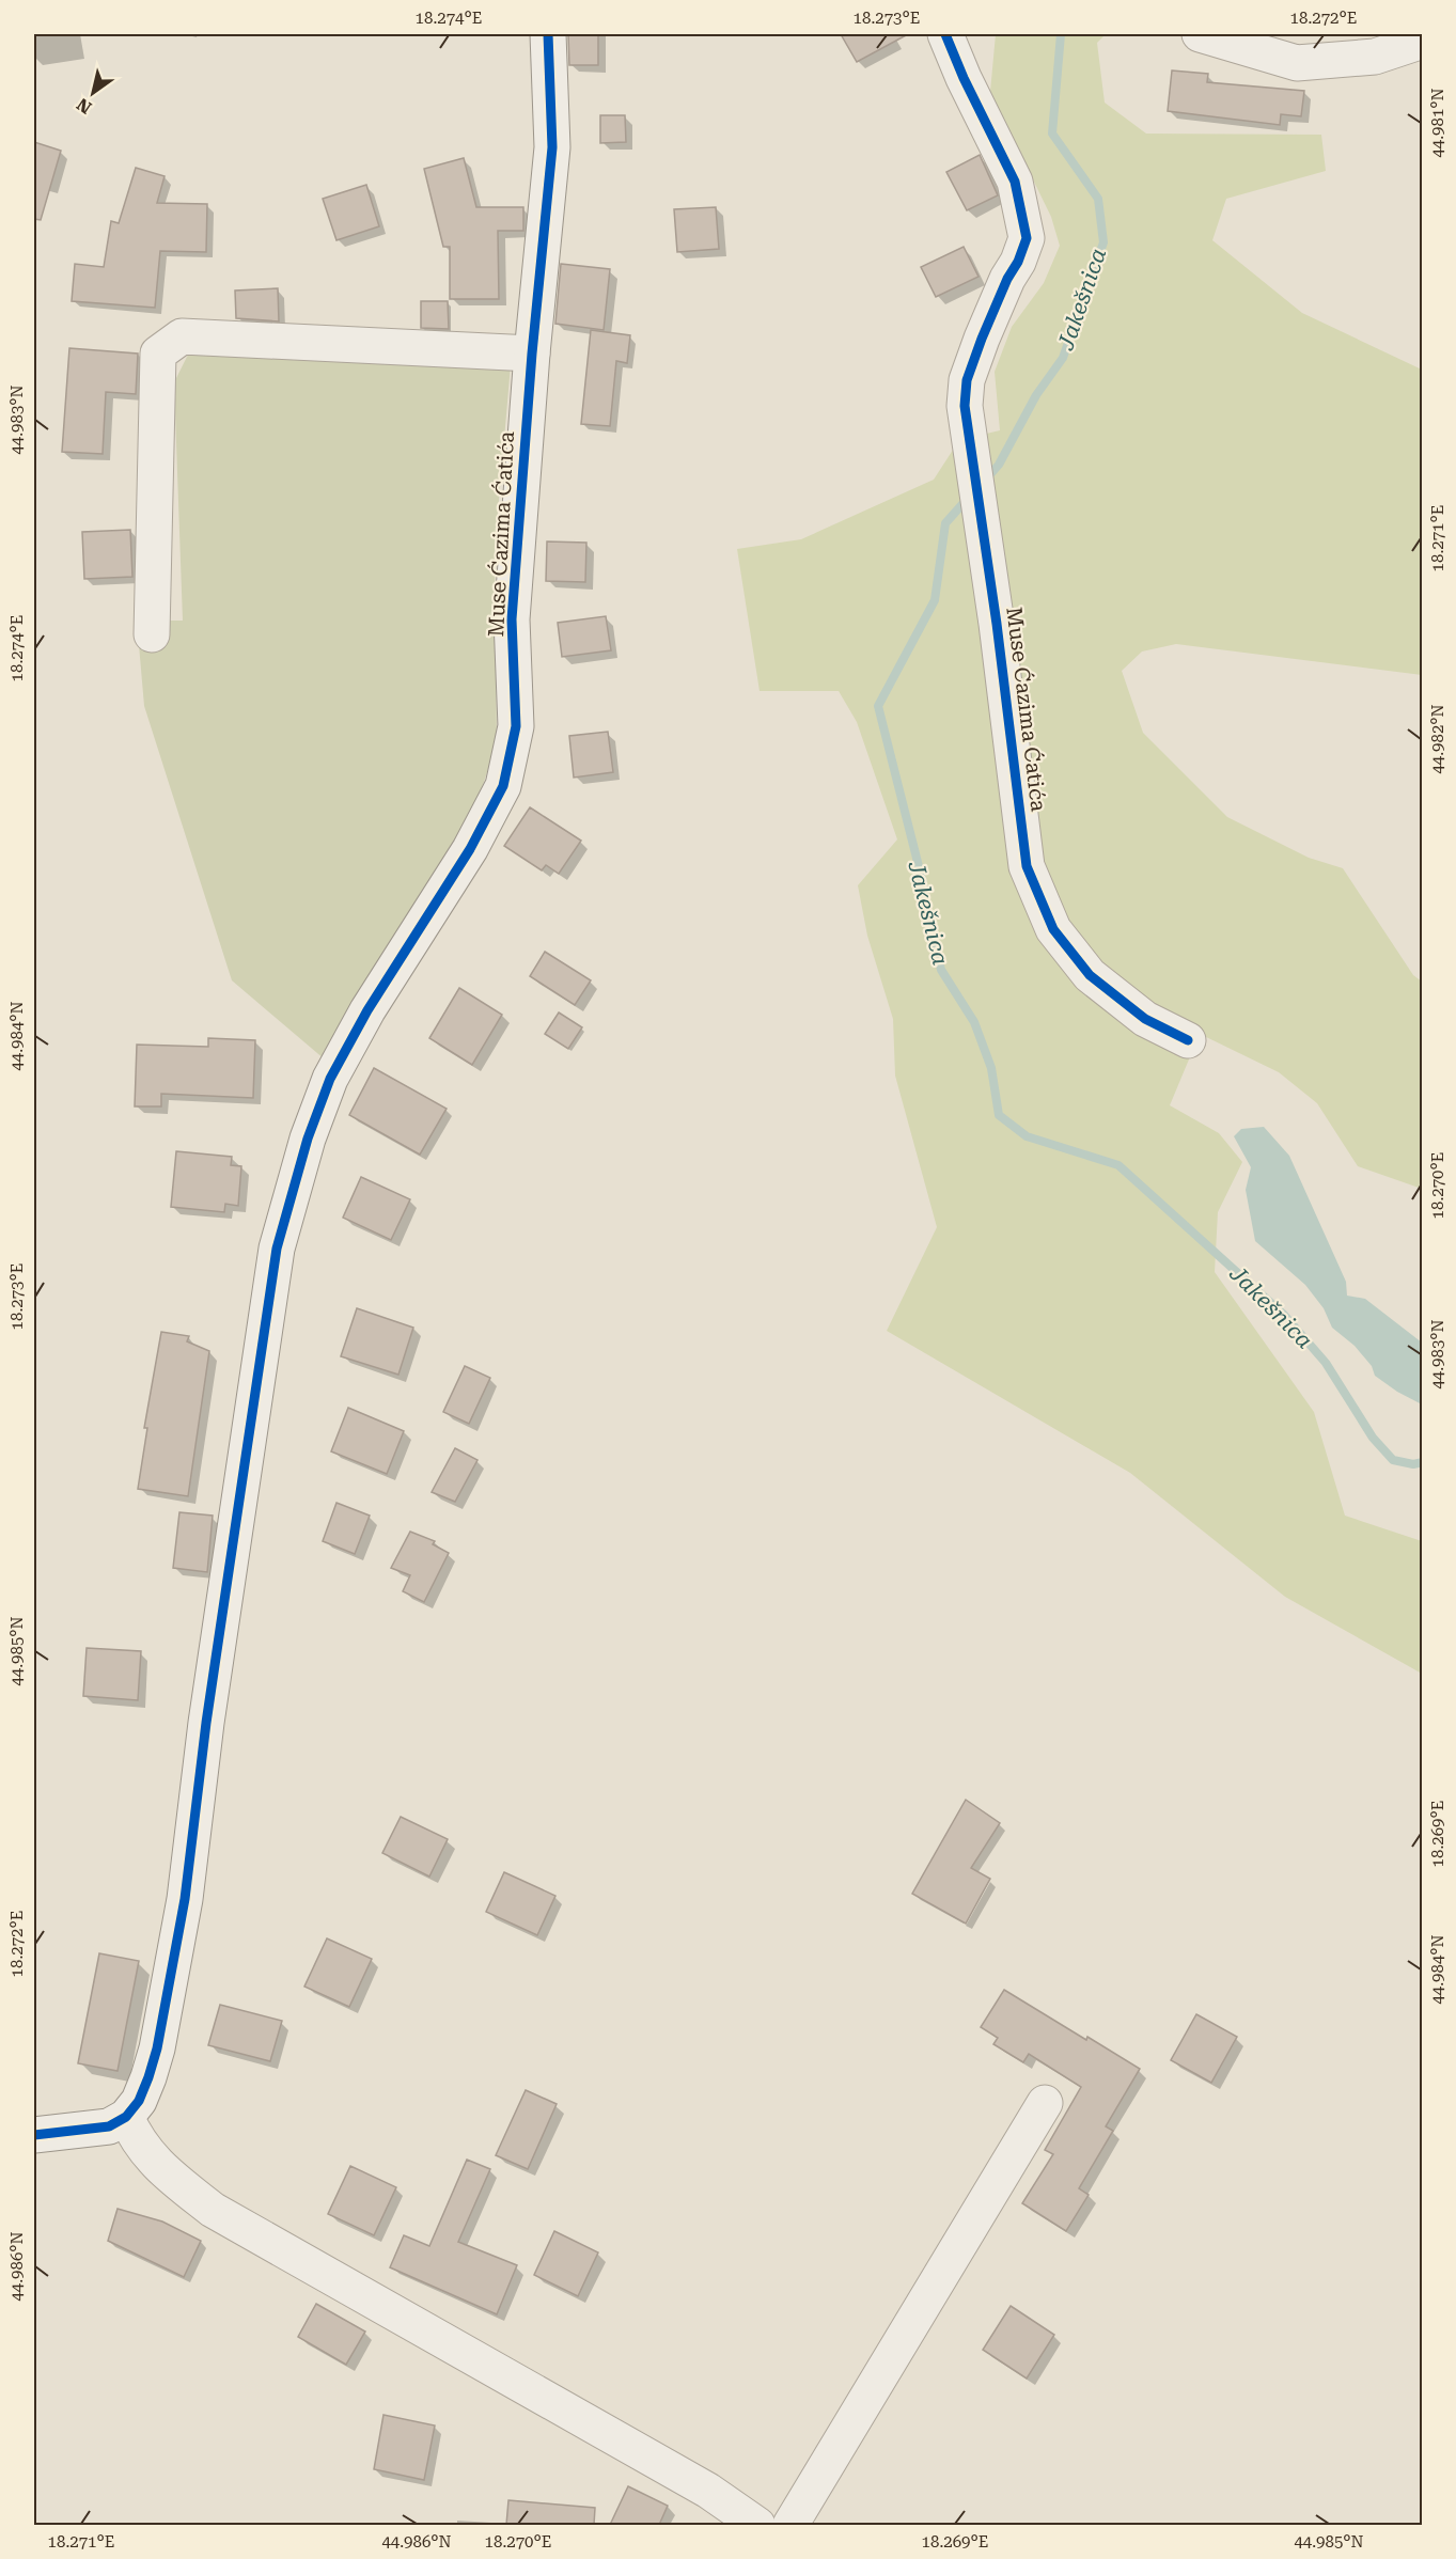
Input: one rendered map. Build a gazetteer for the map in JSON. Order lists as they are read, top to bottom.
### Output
{
  "streets": {
    "street": ["Muse Ćazima Ćatića"]
  },
  "water": ["Jakešnica"],
  "north": "bottom left",
  "coordinates": [
    "18.274°E",
    "18.273°E",
    "18.272°E",
    "44.981°N",
    "44.983°N",
    "18.271°E",
    "44.982°N",
    "44.984°N",
    "18.270°E",
    "44.985°N",
    "18.269°E",
    "44.986°N"
  ]
}
